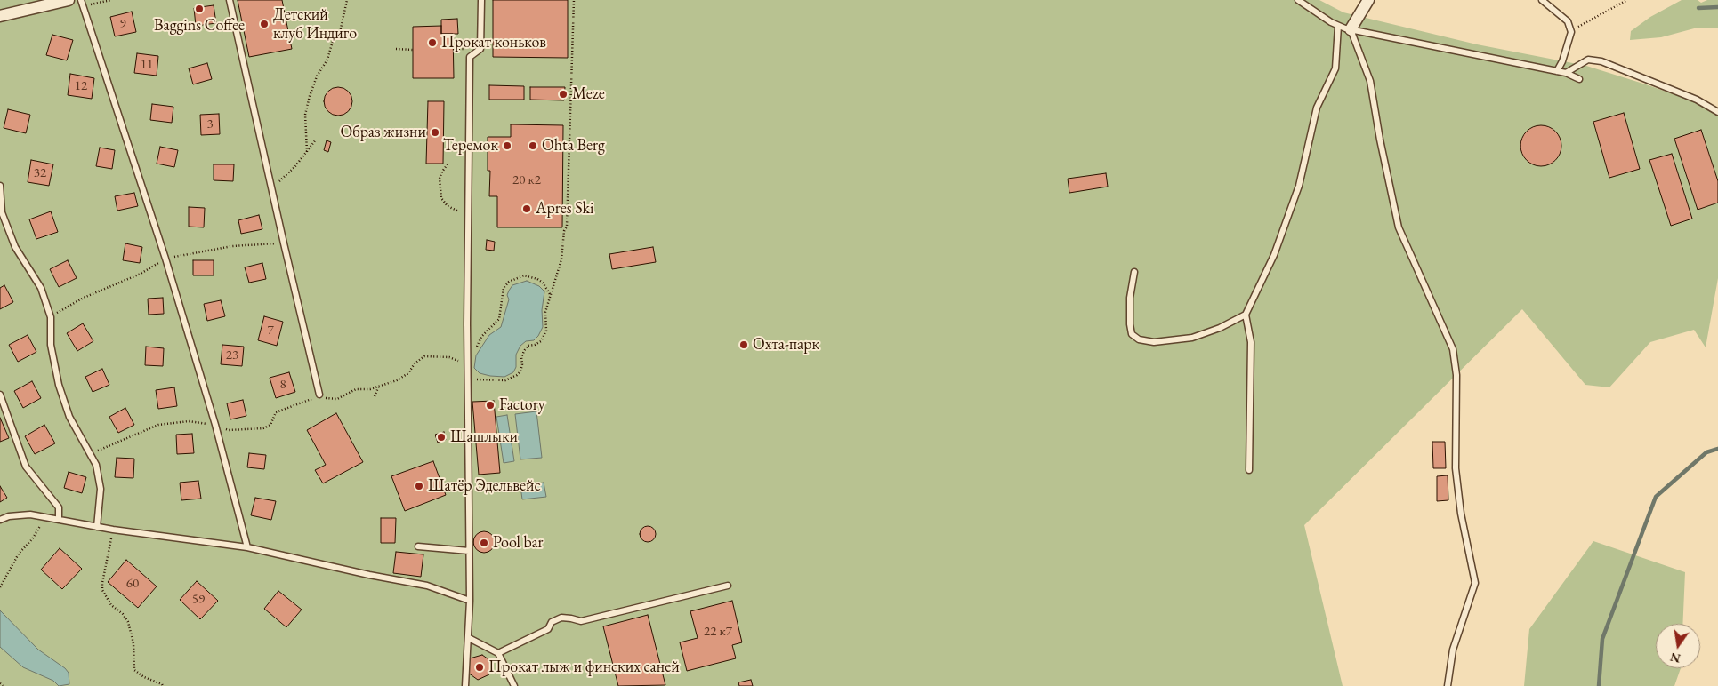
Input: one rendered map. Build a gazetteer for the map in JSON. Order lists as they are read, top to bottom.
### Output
{
  "places": [
    "Baggins Coffee",
    "Детский клуб Индиго",
    "Прокат коньков",
    "Meze",
    "Образ жизни",
    "Теремок",
    "Ohta Berg",
    "Apres Ski",
    "Охта-парк",
    "Factory",
    "Шашлыки",
    "Шатёр Эдельвейс",
    "Pool bar",
    "Прокат лыж и финских саней"
  ],
  "house_numbers": [
    "9",
    "11",
    "12",
    "3",
    "32",
    "20 к2",
    "7",
    "23",
    "8",
    "60",
    "59",
    "22 к7"
  ],
  "north": "bottom"
}
